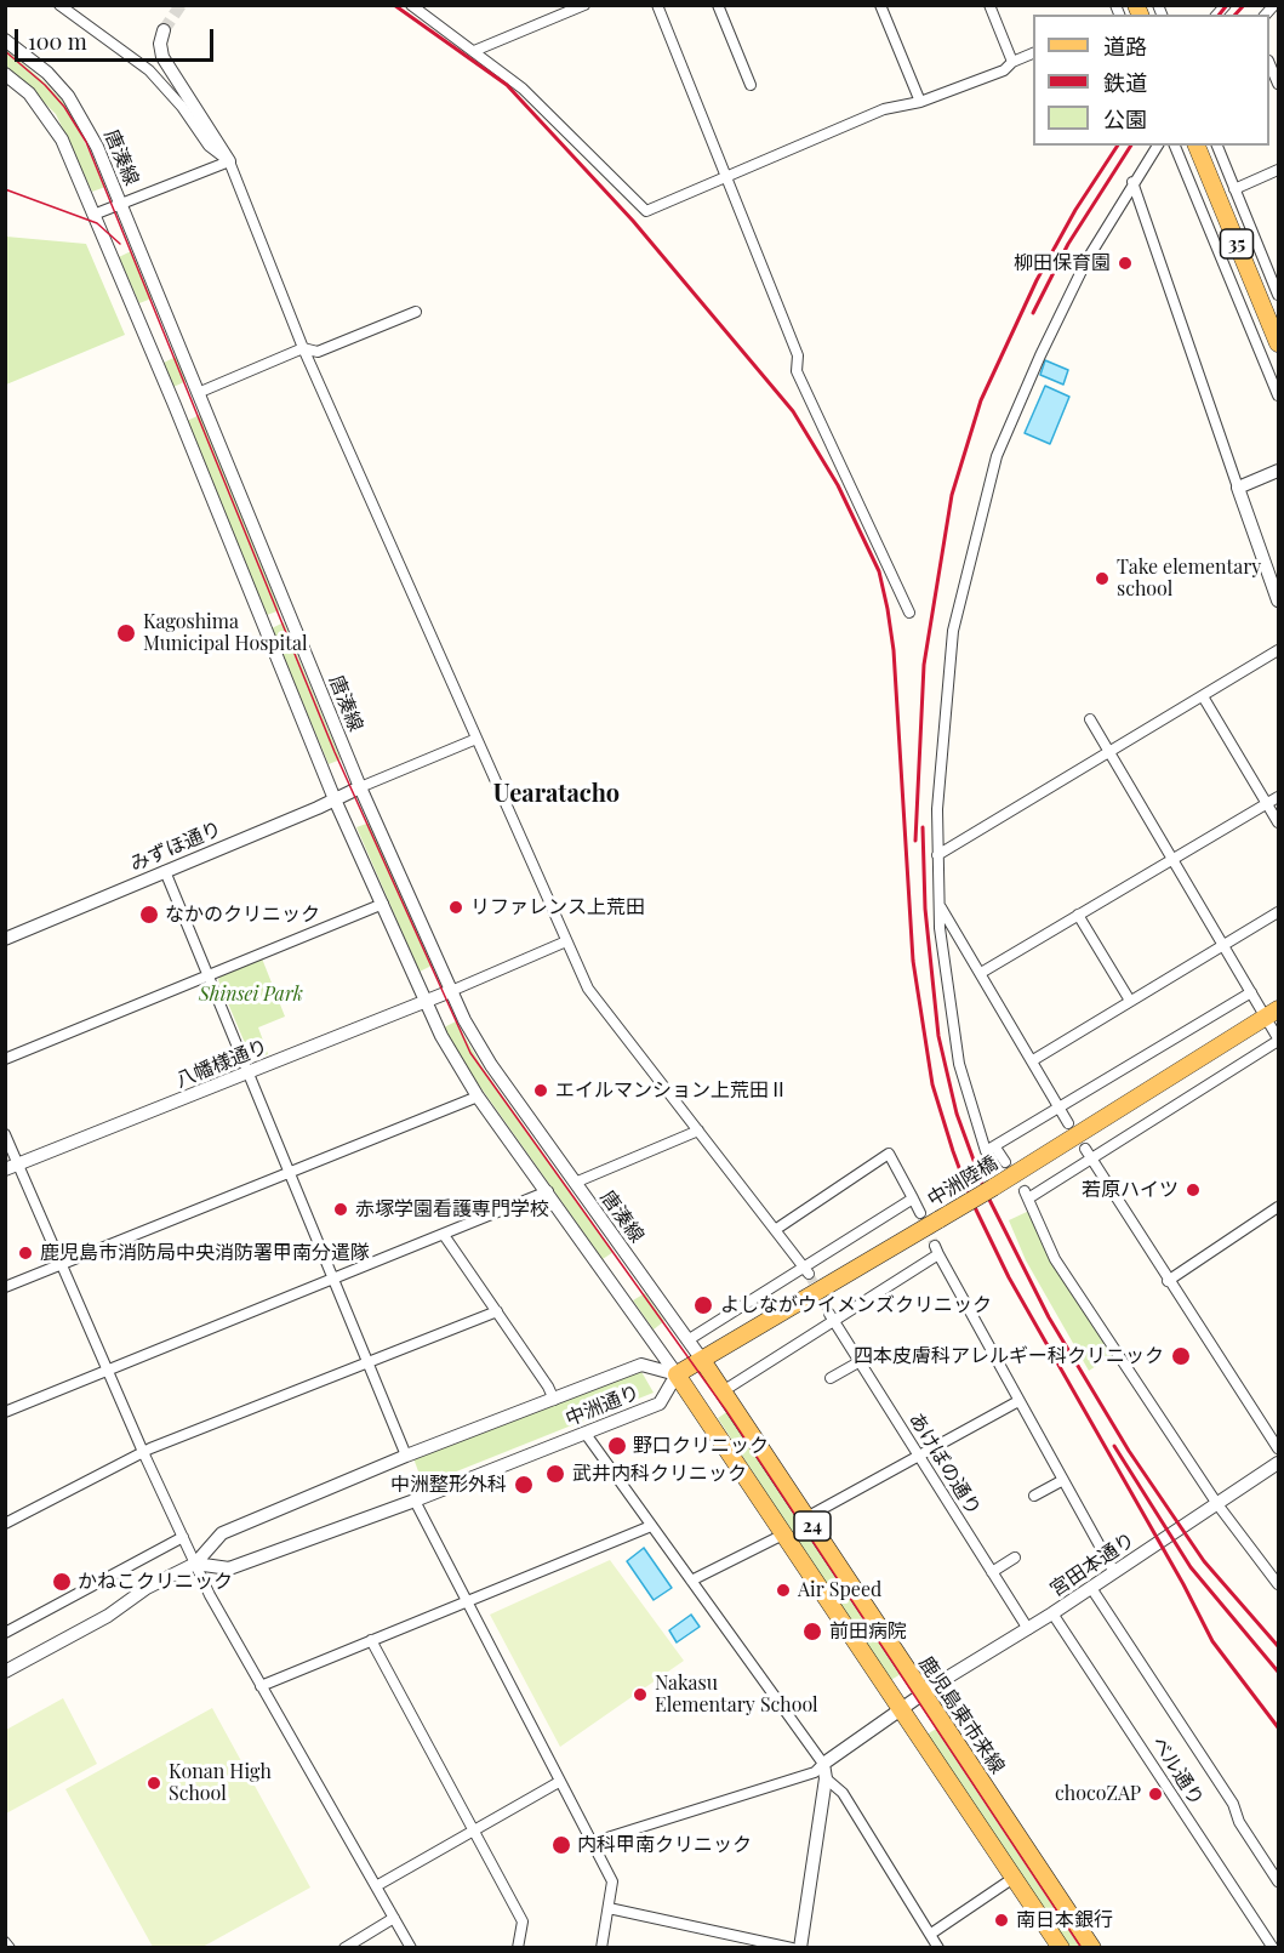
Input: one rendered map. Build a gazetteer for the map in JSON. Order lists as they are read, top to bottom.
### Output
{
  "streets": {
    "main road": [
      "35",
      "中洲陸橋",
      "24",
      "鹿児島東市来線"
    ],
    "street": [
      "唐湊線",
      "みずほ通り",
      "八幡様通り",
      "中洲通り",
      "あけぼの通り",
      "宮田本通り",
      "ベル通り"
    ]
  },
  "crossings": [
    ["唐湊線", "みずほ通り"],
    ["唐湊線", "八幡様通り"],
    ["唐湊線", "中洲陸橋"],
    ["唐湊線", "鹿児島東市来線"],
    ["中洲陸橋", "中洲通り"],
    ["中洲陸橋", "24"],
    ["中洲陸橋", "鹿児島東市来線"],
    ["中洲通り", "24"],
    ["あけぼの通り", "宮田本通り"],
    ["24", "宮田本通り"],
    ["宮田本通り", "鹿児島東市来線"],
    ["宮田本通り", "ベル通り"]
  ],
  "districts": ["Uearatacho"],
  "parks": ["Shinsei Park"],
  "places": [
    "柳田保育園",
    "Take elementary school",
    "Kagoshima Municipal Hospital",
    "リファレンス上荒田",
    "なかのクリニック",
    "エイルマンション上荒田Ⅱ",
    "若原ハイツ",
    "赤塚学園看護専門学校",
    "鹿児島市消防局中央消防署甲南分遣隊",
    "よしながウイメンズクリニック",
    "四本皮膚科アレルギー科クリニック",
    "野口クリニック",
    "武井内科クリニック",
    "中洲整形外科",
    "かねこクリニック",
    "Air Speed",
    "前田病院",
    "Nakasu Elementary School",
    "Konan High School",
    "chocoZAP",
    "内科甲南クリニック",
    "南日本銀行"
  ],
  "legend": ["道路", "鉄道", "公園"],
  "scale_bar": "100 m"
}
